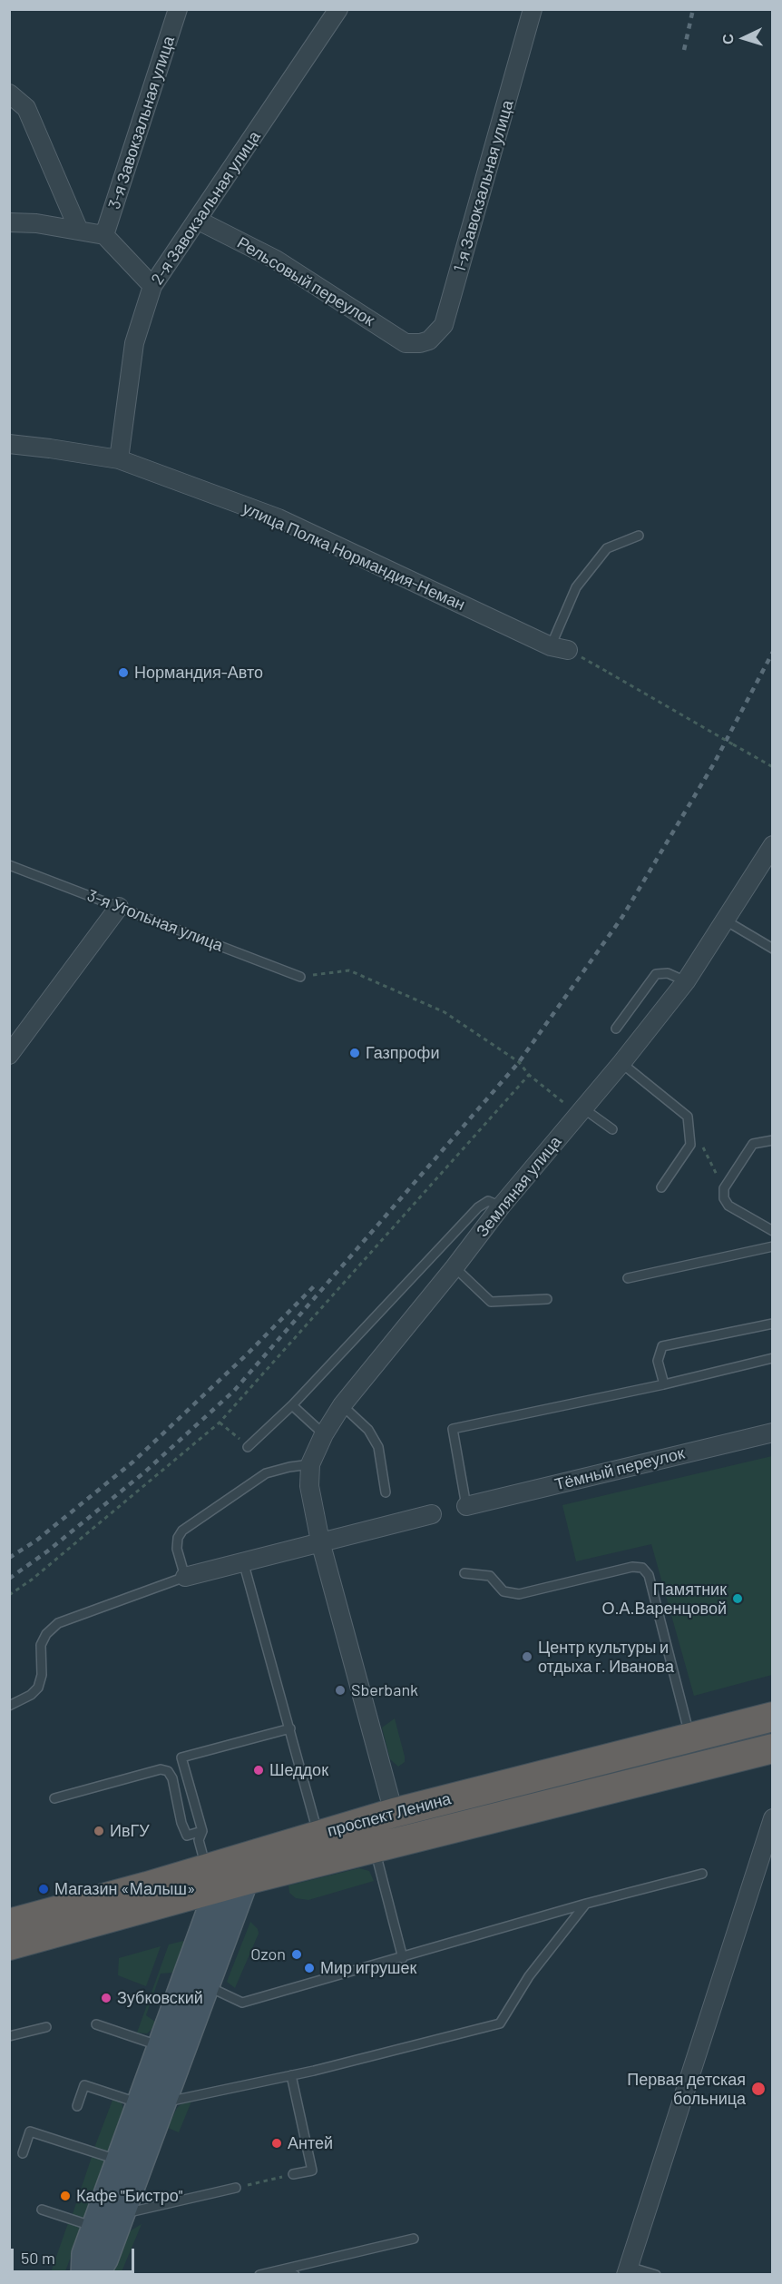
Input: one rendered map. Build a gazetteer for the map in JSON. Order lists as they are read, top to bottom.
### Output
{
  "streets": {
    "highway": ["проспект Ленина"],
    "street": [
      "3-я Завокзальная улица",
      "1-я Завокзальная улица",
      "2-я Завокзальная улица",
      "Рельсовый переулок",
      "улица Полка Нормандия-Неман",
      "Земляная улица",
      "Тёмный переулок"
    ],
    "lane": ["3-я Угольная улица"]
  },
  "crossings": [
    ["1-я Завокзальная улица", "Рельсовый переулок"],
    ["2-я Завокзальная улица", "Рельсовый переулок"],
    ["2-я Завокзальная улица", "улица Полка Нормандия-Неман"],
    ["Земляная улица", "проспект Ленина"]
  ],
  "places": [
    "Нормандия-Авто",
    "Газпрофи",
    "Памятник О.А.Варенцовой",
    "Центр культуры и отдыха г. Иванова",
    "Sberbank",
    "Шеддок",
    "ИвГУ",
    "Магазин «Малыш»",
    "Ozon",
    "Мир игрушек",
    "Зубковский",
    "Первая детская больница",
    "Антей",
    "Кафе \"Бистро\""
  ],
  "scale_bar": "50 m",
  "north": "left"
}
